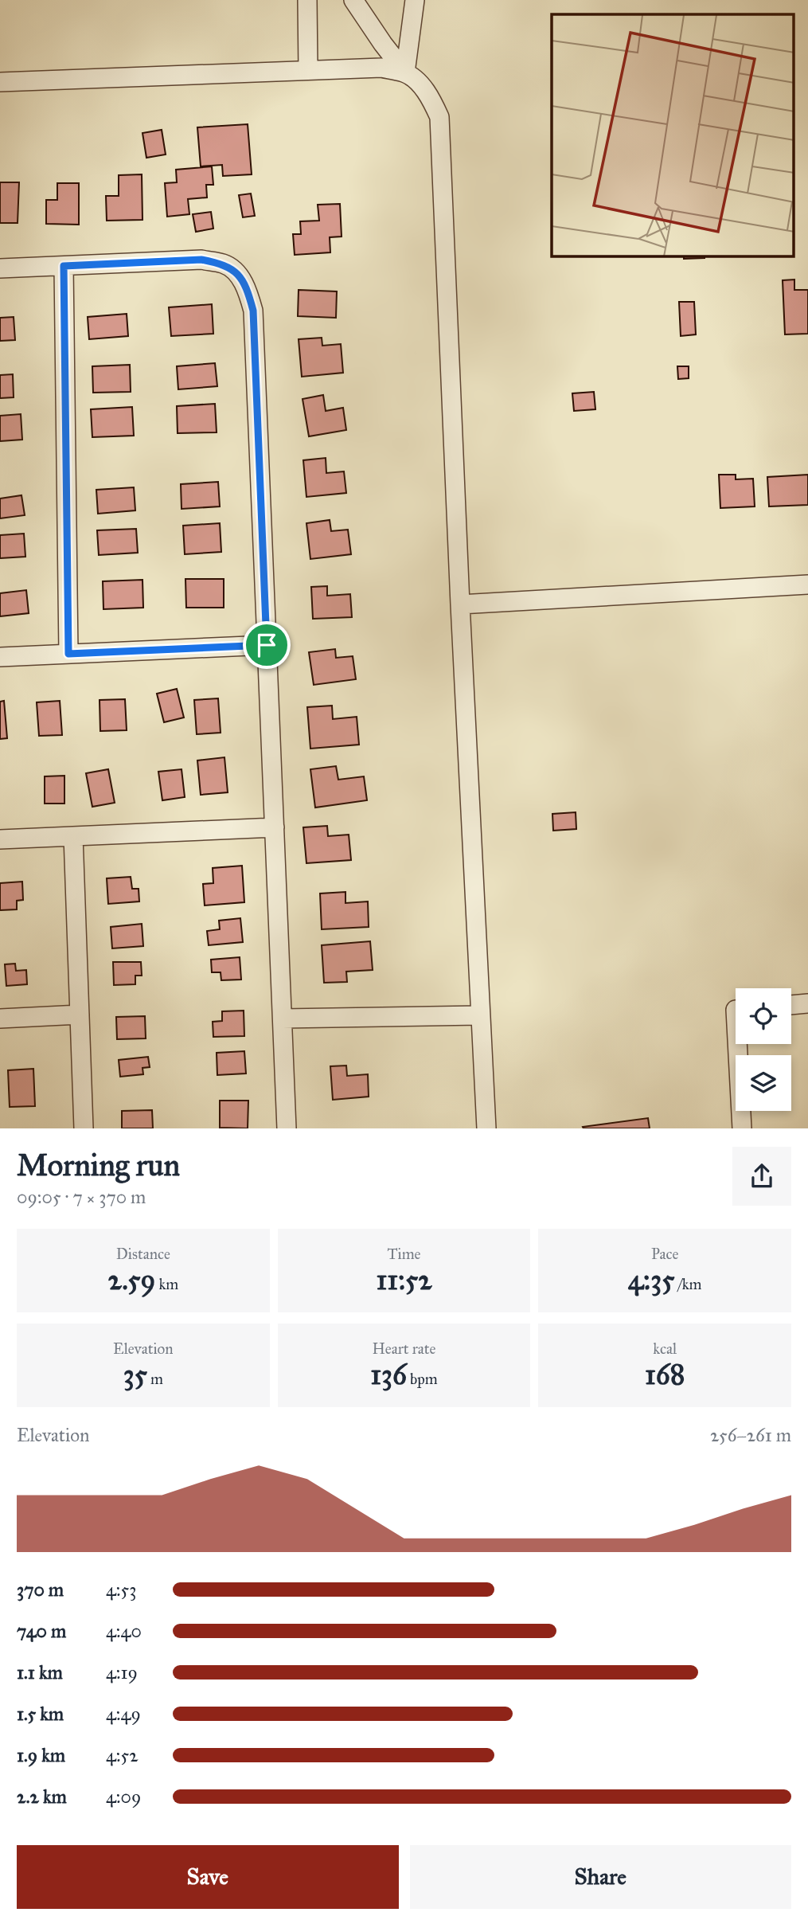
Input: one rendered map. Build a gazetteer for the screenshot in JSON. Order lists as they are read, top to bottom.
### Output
{
  "page": {
    "heading": ["Morning run", "09:05 · 7 × 370 m"],
    "stats": [
      ["Distance", "2.59 km"],
      ["Time", "11:52"],
      ["Pace", "4:35 /km"],
      ["Elevation", "35 m"],
      ["Heart rate", "136 bpm"],
      ["kcal", "168"]
    ],
    "chart": ["Elevation", "256–261 m"],
    "list": [
      {
        "name": "370 m",
        "note": "4:53"
      },
      {
        "name": "740 m",
        "note": "4:40"
      },
      {
        "name": "1.1 km",
        "note": "4:19"
      },
      {
        "name": "1.5 km",
        "note": "4:49"
      },
      {
        "name": "1.9 km",
        "note": "4:52"
      },
      {
        "name": "2.2 km",
        "note": "4:09"
      }
    ],
    "buttons": ["Save", "Share"]
  }
}
